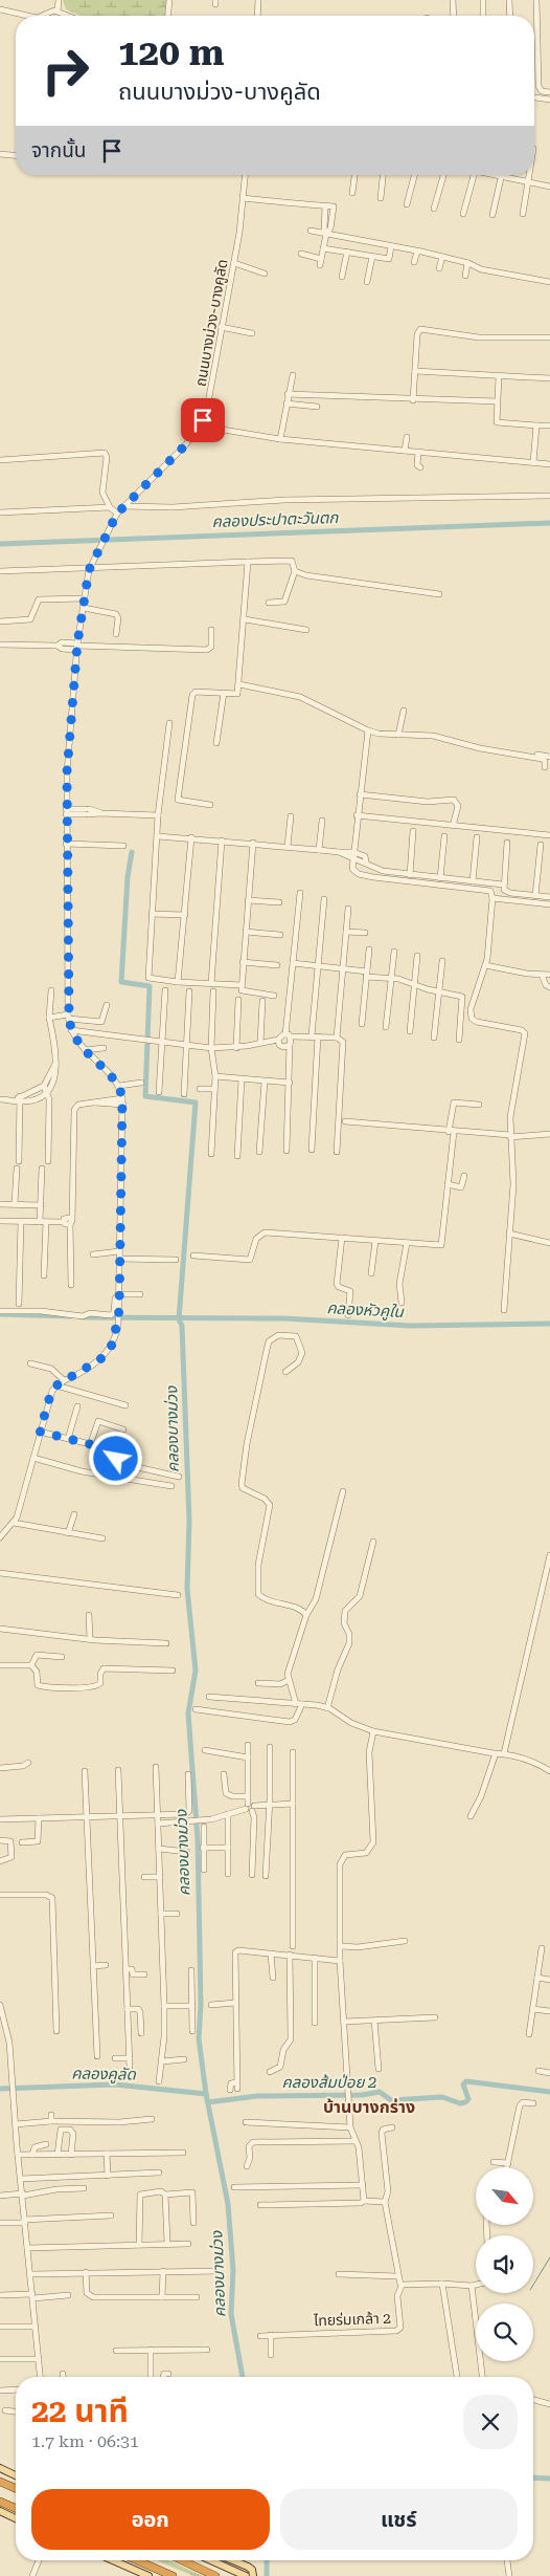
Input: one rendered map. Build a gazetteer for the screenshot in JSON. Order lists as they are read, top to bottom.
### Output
{
  "streets": {
    "street": ["ถนนบางม่วง-บางคูลัด", "ไทยร่มเกล้า 2"]
  },
  "districts": ["บ้านบางกร่าง"],
  "water": [
    "คลองประปาตะวันตก",
    "คลองหัวคูใน",
    "คลองบางม่วง",
    "คลองคูลัด",
    "คลองส้มป่อย 2"
  ],
  "north": "bottom right",
  "page": {
    "turn": ["120 m", "ถนนบางม่วง-บางคูลัด"],
    "then": "จากนั้น",
    "heading": ["22 นาที", "1.7 km · 06:31"],
    "buttons": ["ออก", "แชร์"]
  }
}
